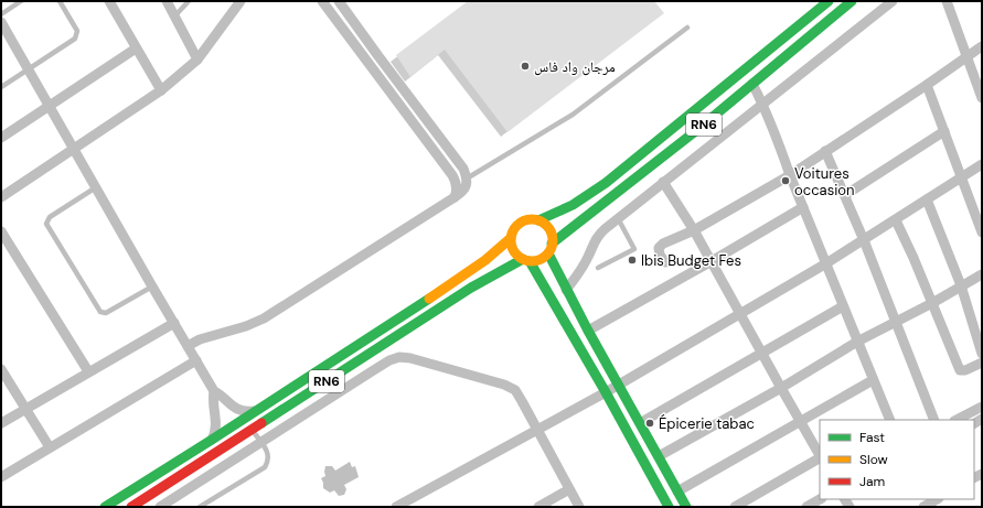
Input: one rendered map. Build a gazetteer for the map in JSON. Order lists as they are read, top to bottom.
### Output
{
  "streets": {
    "main road": ["RN6"]
  },
  "places": [
    "مرجان واد فاس",
    "Voitures occasion",
    "Ibis Budget Fes",
    "Épicerie tabac"
  ],
  "legend": ["Fast", "Slow", "Jam"]
}
